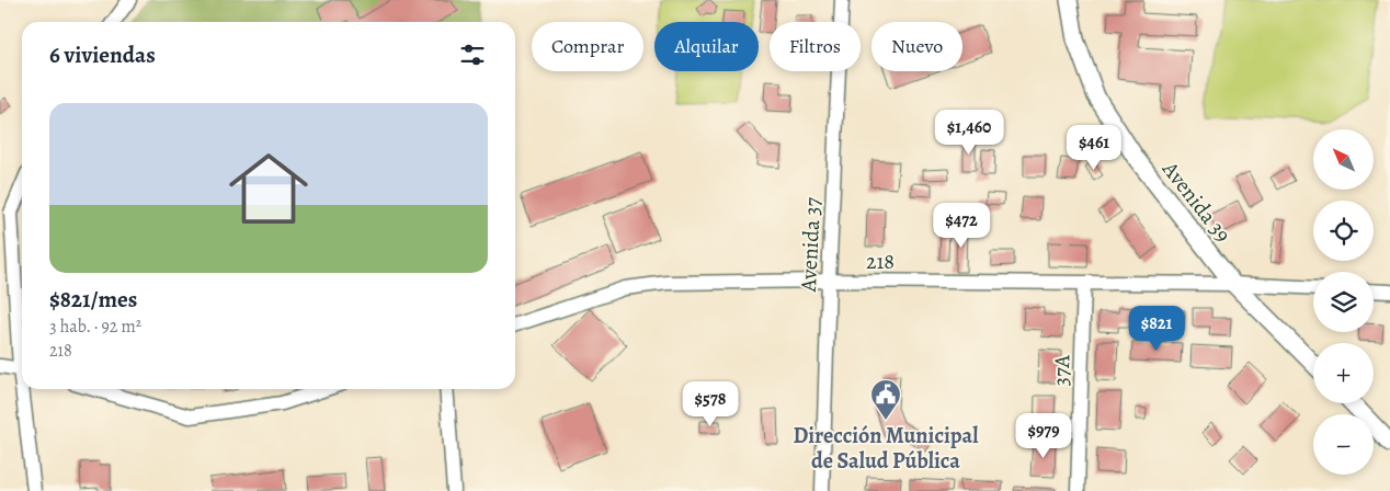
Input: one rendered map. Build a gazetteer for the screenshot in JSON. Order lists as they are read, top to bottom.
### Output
{
  "streets": {
    "street": [
      "Avenida 39",
      "Avenida 37",
      "218",
      "37A"
    ]
  },
  "crossings": [
    ["Avenida 39", "218"],
    ["Avenida 37", "218"],
    ["218", "37A"]
  ],
  "places": {
    "public building": ["Dirección Municipal de Salud Pública"]
  },
  "north": "top left",
  "page": {
    "chip": [
      "Comprar",
      "Alquilar",
      "Filtros",
      "Nuevo"
    ],
    "heading": "6 viviendas",
    "list": [
      {
        "name": "$821/mes",
        "note": "3 hab. · 92 m² · 218"
      }
    ],
    "price": [
      "$1,460",
      "$461",
      "$472",
      "$821",
      "$578",
      "$979"
    ],
    "map_buttons": ["+", "−"]
  }
}
